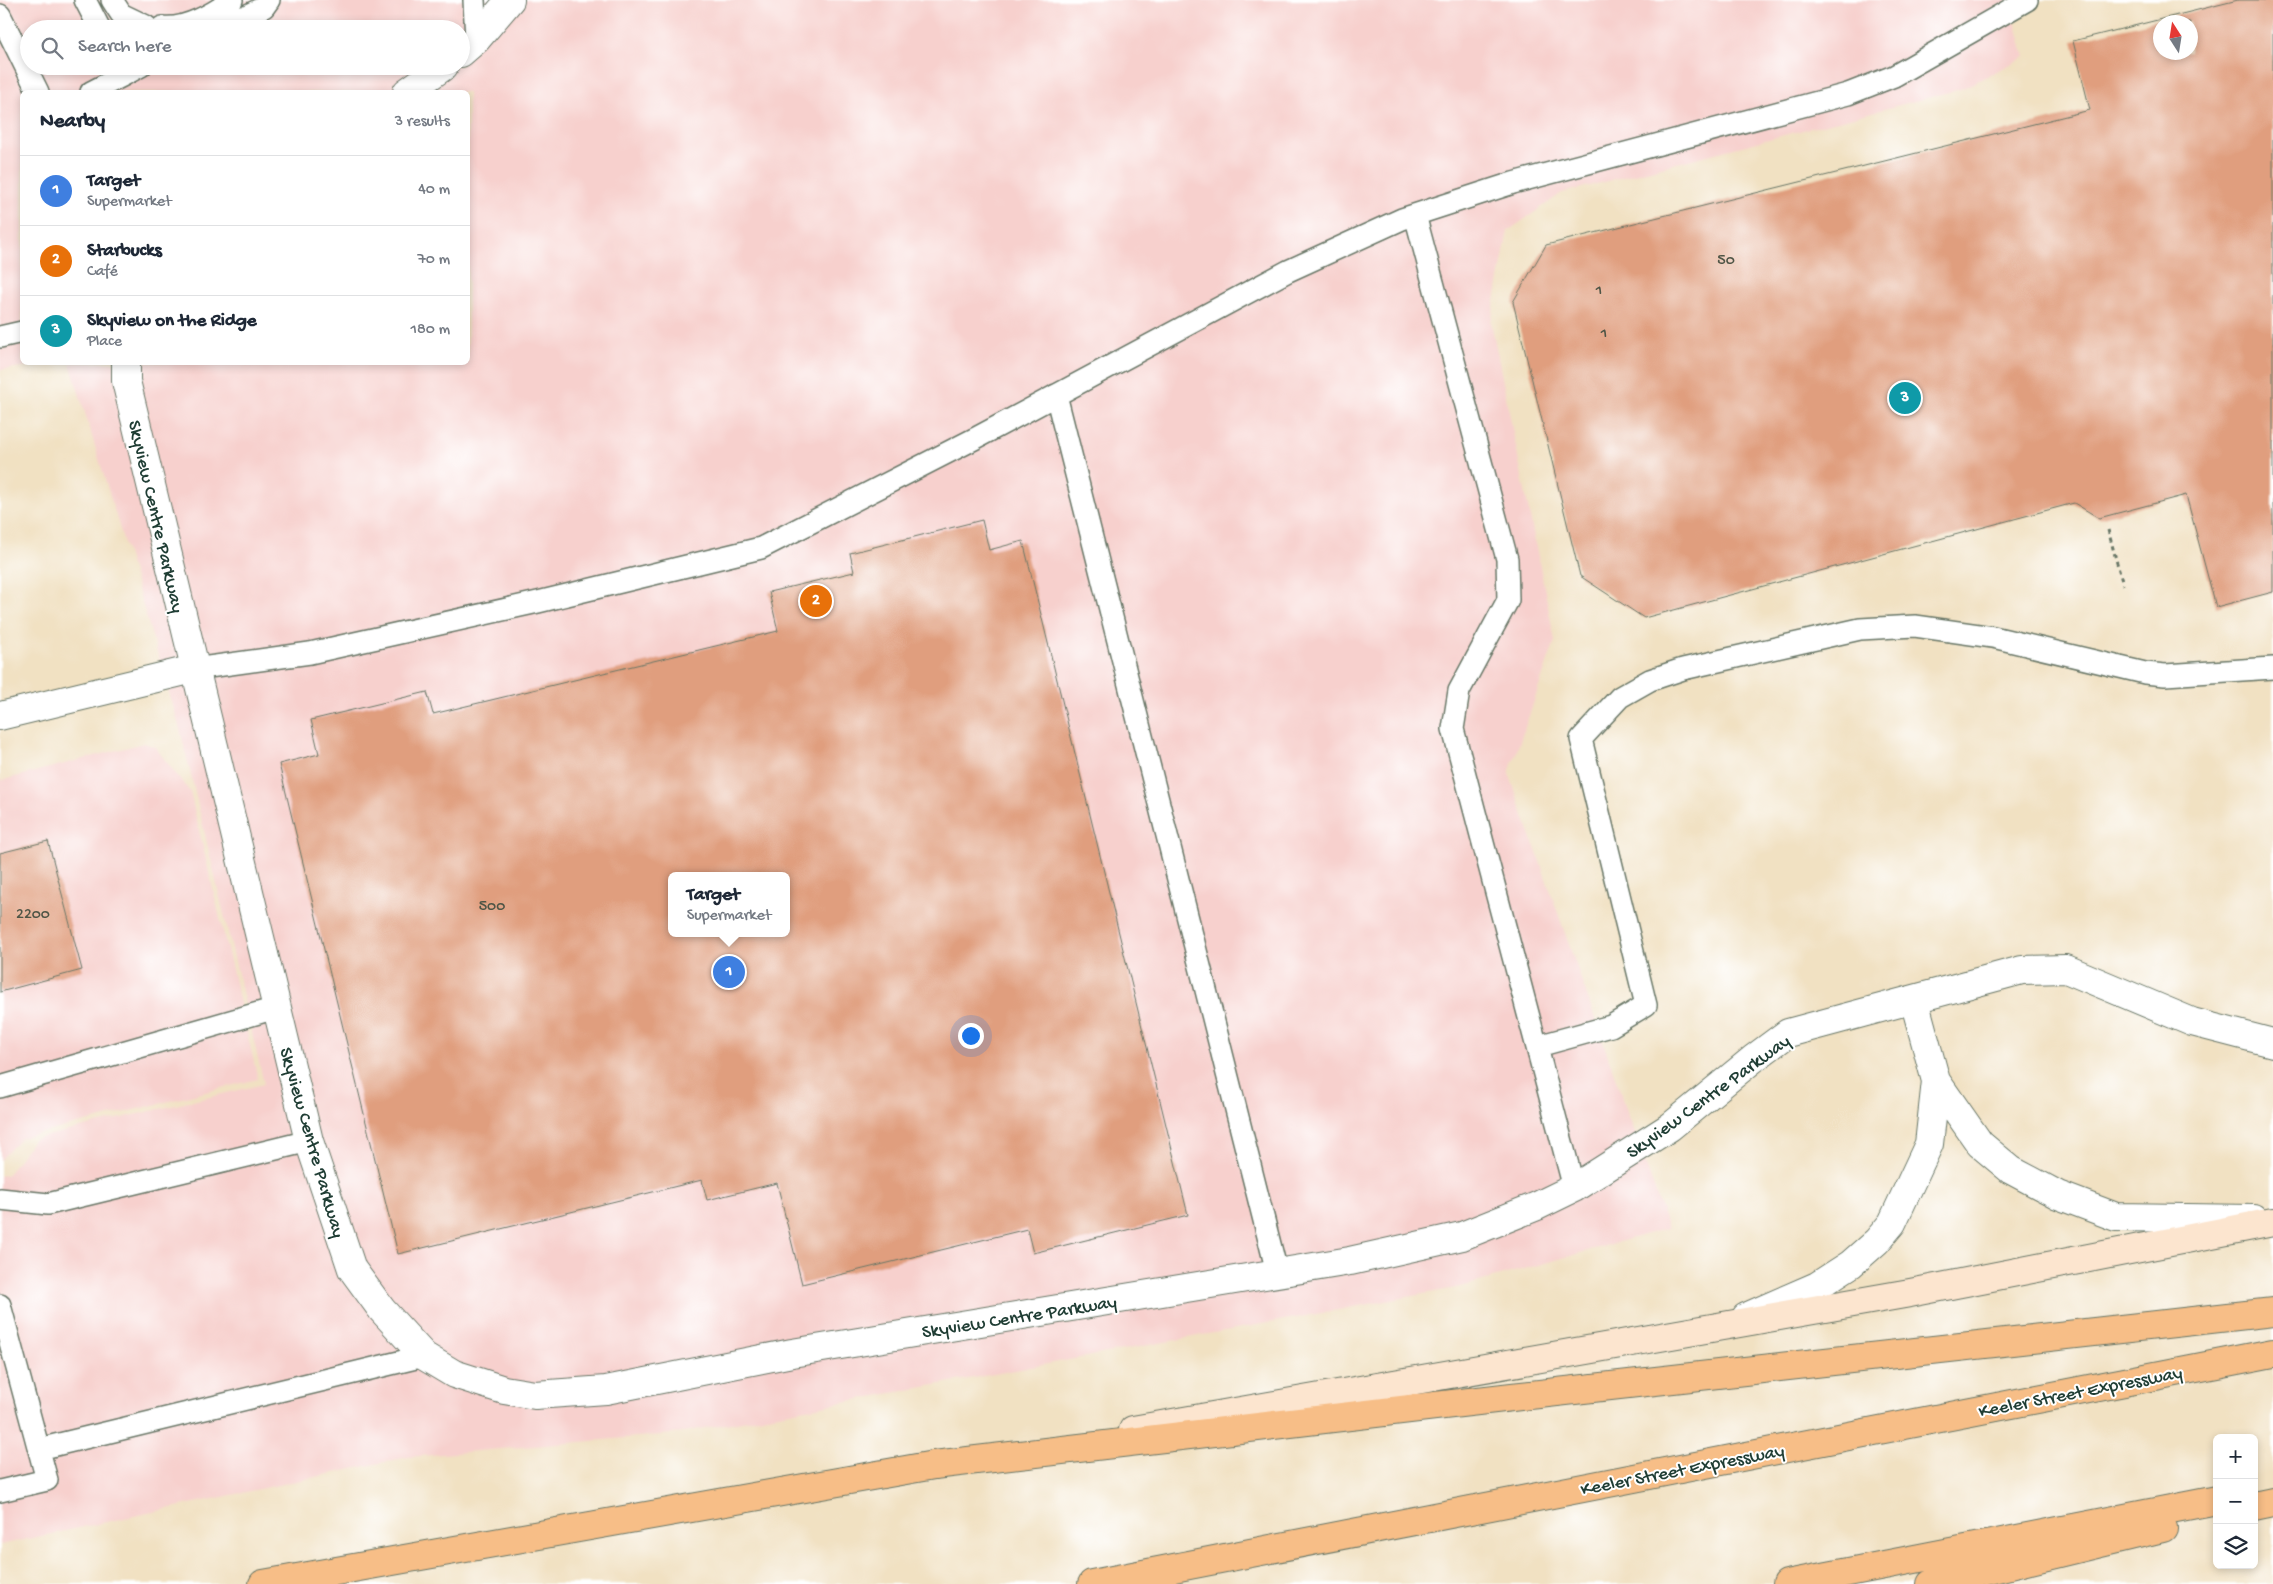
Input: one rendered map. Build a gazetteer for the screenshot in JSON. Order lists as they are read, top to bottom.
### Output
{
  "streets": {
    "main road": ["Keeler Street Expressway"],
    "street": ["Skyview Centre Parkway"]
  },
  "house_numbers": [
    "50",
    "1",
    "1",
    "500",
    "2200"
  ],
  "north": "top",
  "page": {
    "search": "Search here",
    "heading": ["Nearby", "3 results"],
    "list": [
      {
        "mark": "1",
        "name": "Target",
        "note": "Supermarket",
        "value": "40 m"
      },
      {
        "mark": "2",
        "name": "Starbucks",
        "note": "Café",
        "value": "70 m"
      },
      {
        "mark": "3",
        "name": "Skyview on the Ridge",
        "note": "Place",
        "value": "180 m"
      }
    ],
    "pins": ["3", "2", "1"],
    "popup": ["Target", "Supermarket"],
    "map_buttons": ["+", "−"]
  }
}
